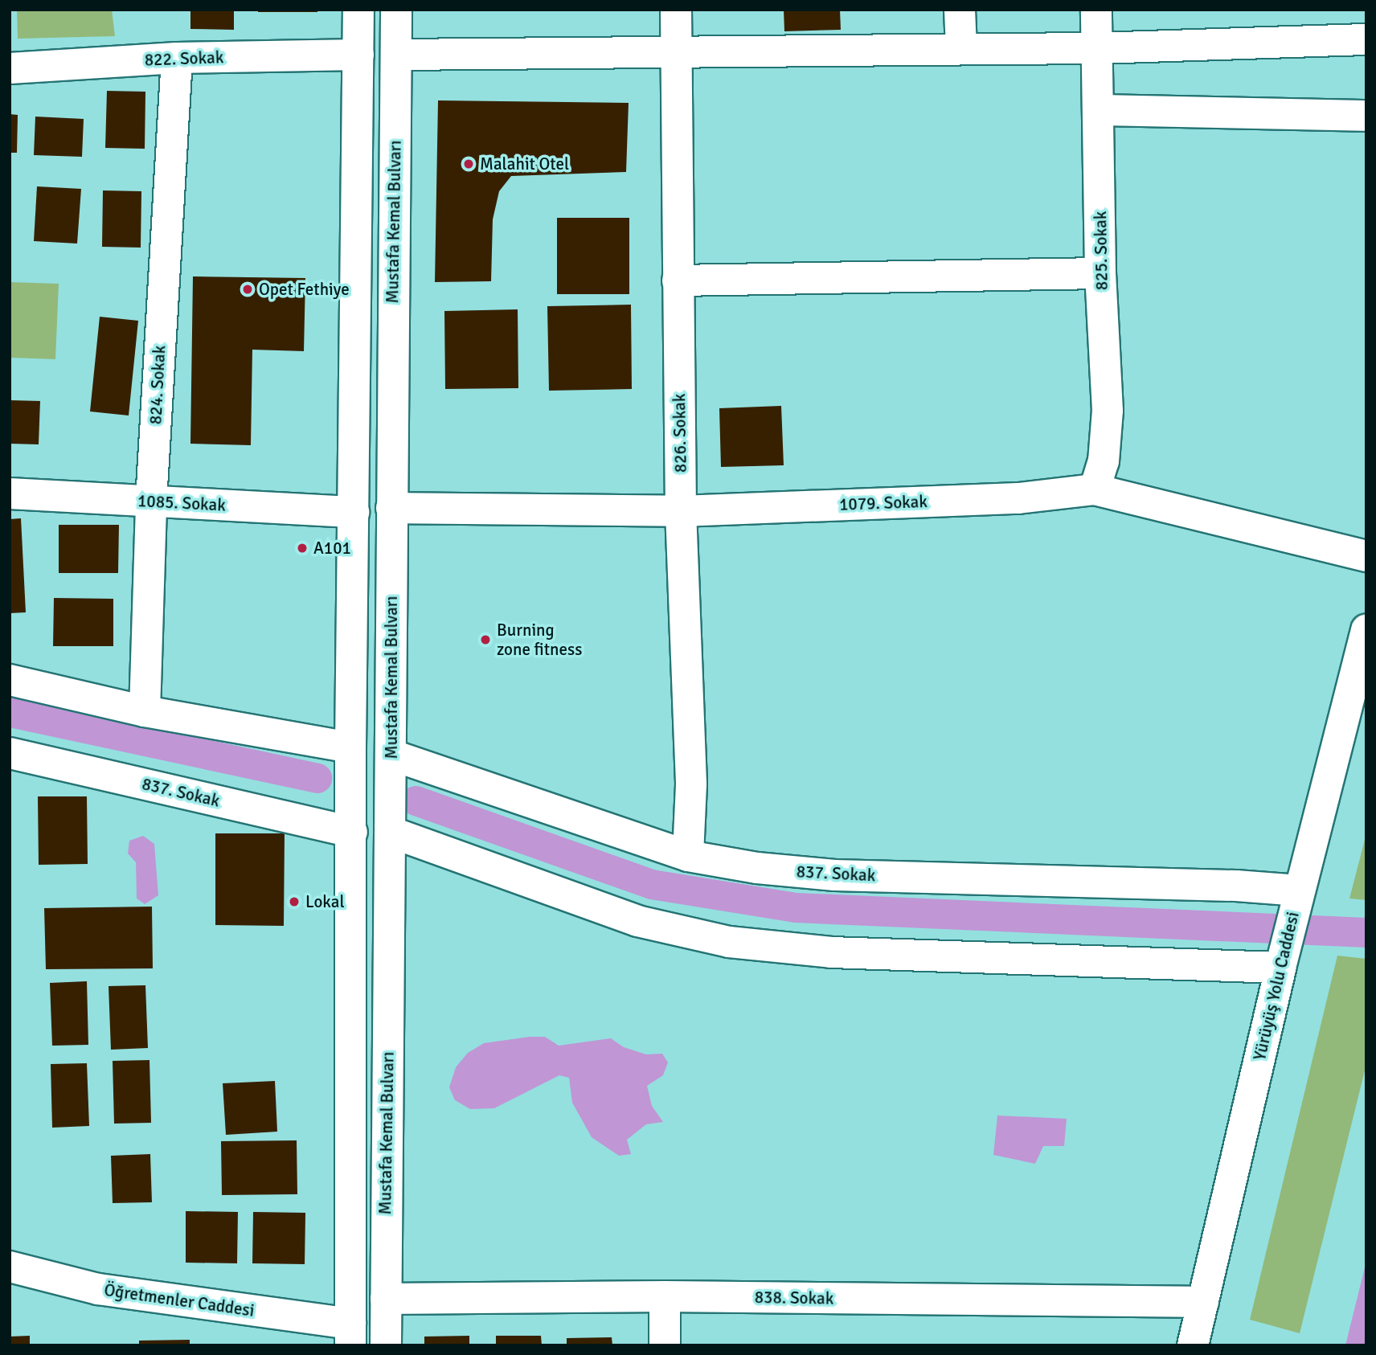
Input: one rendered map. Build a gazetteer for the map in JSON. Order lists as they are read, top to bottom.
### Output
{
  "streets": {
    "street": [
      "822. Sokak",
      "Mustafa Kemal Bulvarı",
      "825. Sokak",
      "824. Sokak",
      "826. Sokak",
      "1085. Sokak",
      "1079. Sokak",
      "837. Sokak",
      "Yürüyüş Yolu Caddesi",
      "838. Sokak",
      "Öğretmenler Caddesi"
    ]
  },
  "crossings": [
    ["822. Sokak", "824. Sokak"],
    ["Mustafa Kemal Bulvarı", "1079. Sokak"],
    ["Mustafa Kemal Bulvarı", "837. Sokak"],
    ["Mustafa Kemal Bulvarı", "838. Sokak"],
    ["825. Sokak", "1079. Sokak"],
    ["824. Sokak", "1085. Sokak"],
    ["826. Sokak", "1079. Sokak"],
    ["826. Sokak", "837. Sokak"],
    ["837. Sokak", "Yürüyüş Yolu Caddesi"],
    ["Yürüyüş Yolu Caddesi", "838. Sokak"]
  ],
  "places": [
    "Malahit Otel",
    "Opet Fethiye",
    "A101",
    "Burning zone fitness",
    "Lokal"
  ]
}
